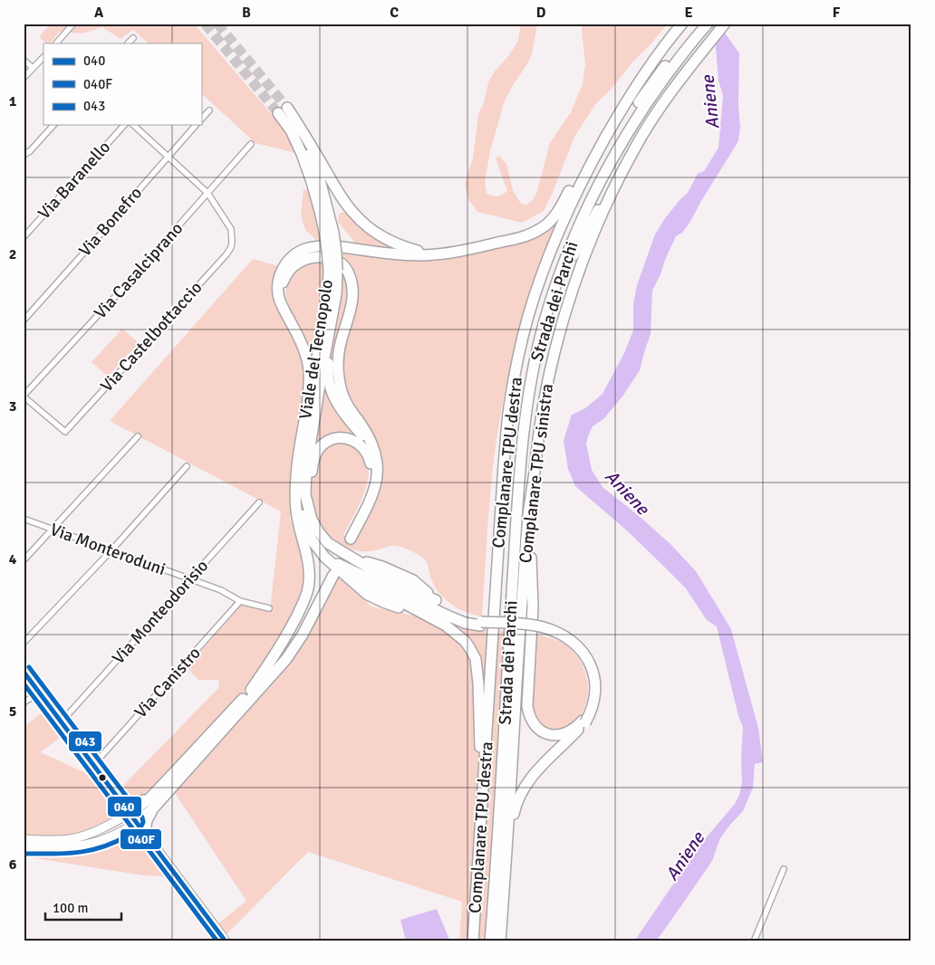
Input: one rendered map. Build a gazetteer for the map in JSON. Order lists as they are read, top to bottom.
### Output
{
  "streets": {
    "highway": [
      "Strada dei Parchi",
      "Viale del Tecnopolo",
      "Complanare TPU destra",
      "Complanare TPU sinistra"
    ],
    "street": [
      "Via Baranello",
      "Via Bonefro",
      "Via Casalciprano",
      "Via Castelbottaccio",
      "Via Monteroduni",
      "Via Monteodorisio",
      "Via Canistro"
    ]
  },
  "crossings": [
    ["Via Bonefro", "Via Castelbottaccio"],
    ["Via Casalciprano", "Via Castelbottaccio"],
    ["Via Monteroduni", "Via Monteodorisio"],
    ["Via Monteroduni", "Via Canistro"]
  ],
  "water": ["Aniene"],
  "lines": ["transit line 043", "transit line 040", "transit line 040F"],
  "legend": ["040", "040F", "043"],
  "scale_bar": "100 m",
  "grid": {
    "columns": [
      "A",
      "B",
      "C",
      "D",
      "E",
      "F"
    ],
    "rows": [
      "1",
      "2",
      "3",
      "4",
      "5",
      "6"
    ]
  }
}
